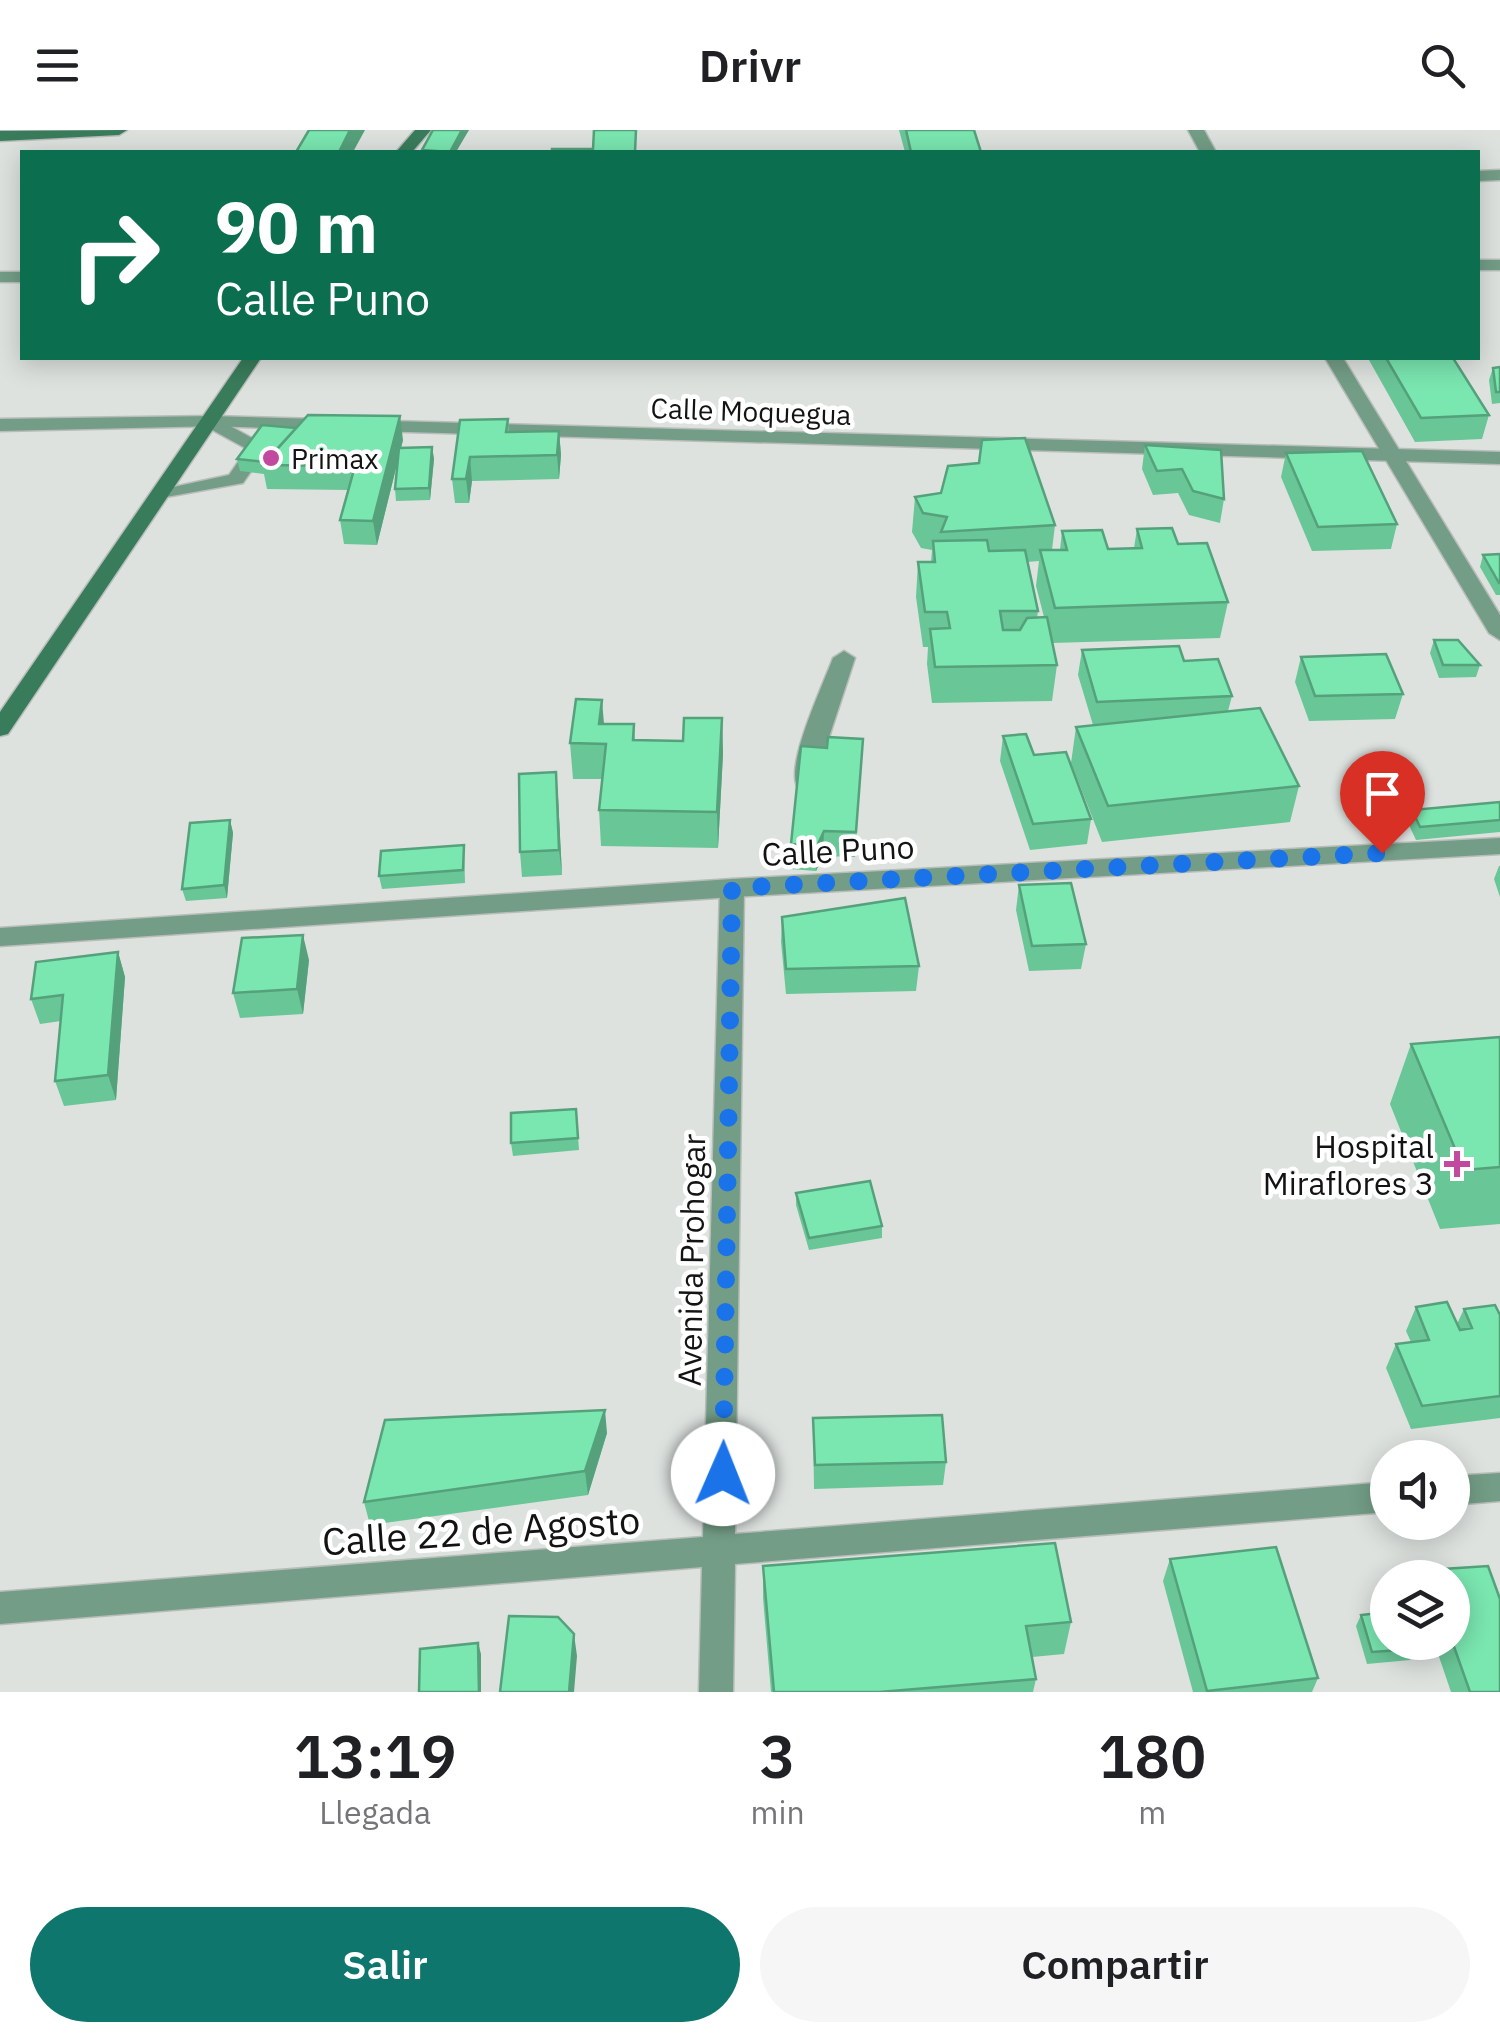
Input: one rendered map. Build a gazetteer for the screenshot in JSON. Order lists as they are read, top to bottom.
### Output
{
  "streets": {
    "street": [
      "Calle Moquegua",
      "Calle Puno",
      "Avenida Prohogar",
      "Calle 22 de Agosto"
    ]
  },
  "crossings": [
    ["Calle Puno", "Avenida Prohogar"],
    ["Avenida Prohogar", "Calle 22 de Agosto"]
  ],
  "places": {
    "other": ["Primax"],
    "health": ["Hospital Miraflores 3"]
  },
  "page": {
    "header": "Drivr",
    "turn": ["90 m", "Calle Puno"],
    "eta": [
      "13:19",
      "Llegada",
      "3",
      "min",
      "180",
      "m"
    ],
    "buttons": ["Salir", "Compartir"]
  }
}
